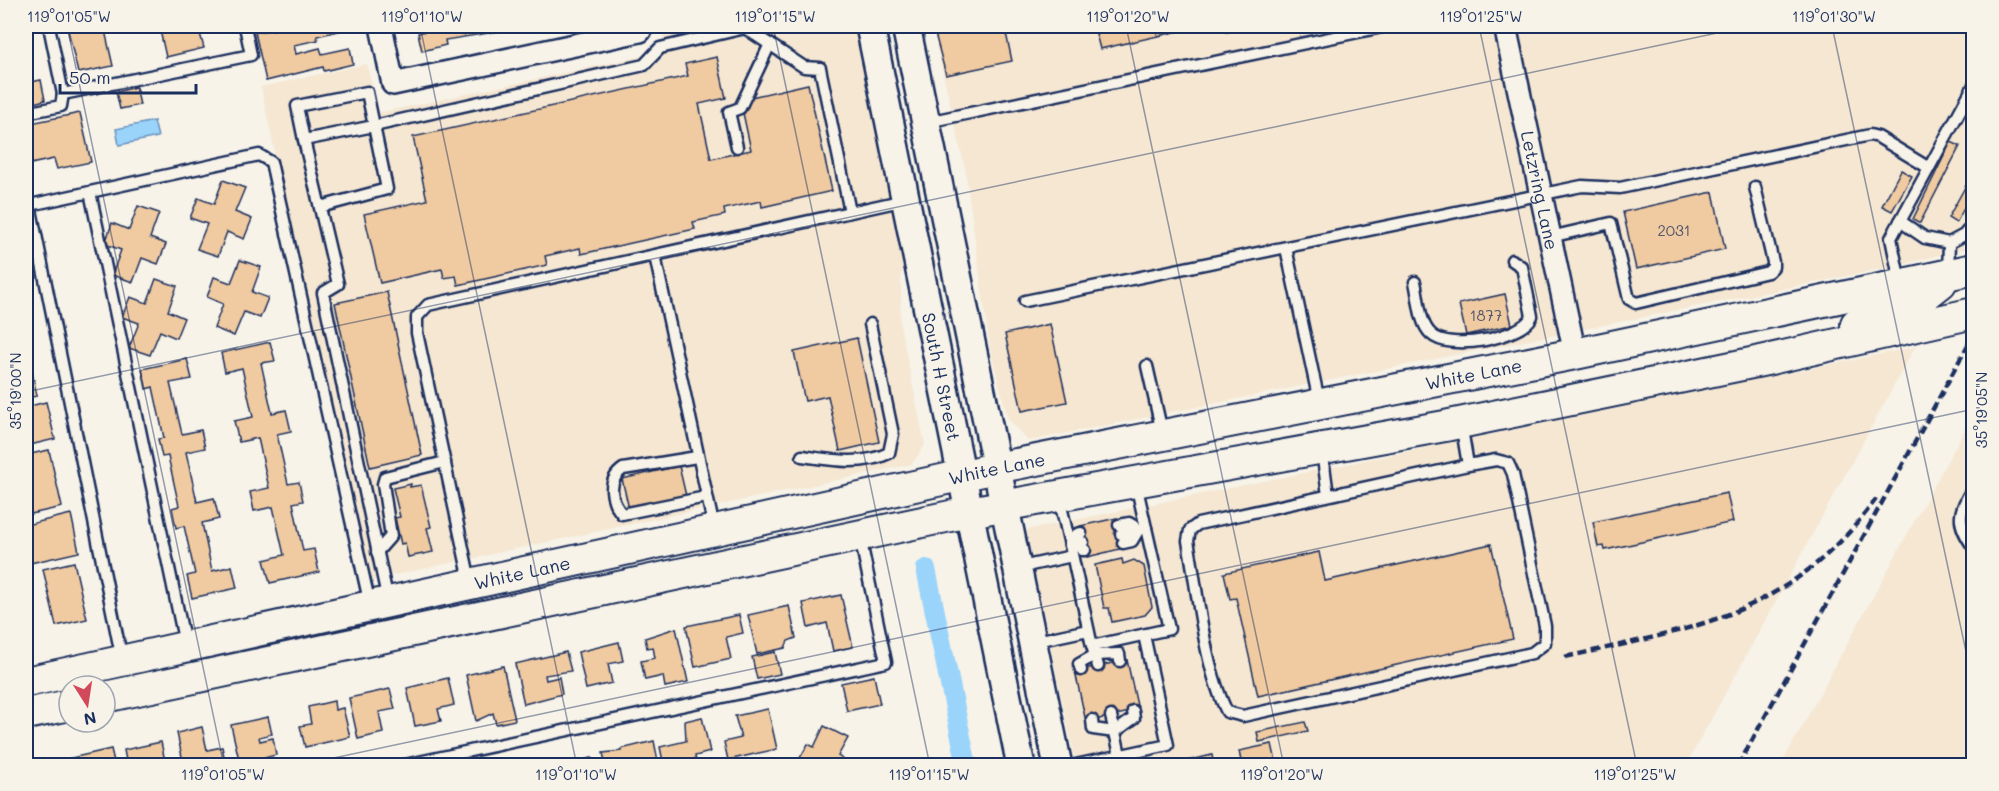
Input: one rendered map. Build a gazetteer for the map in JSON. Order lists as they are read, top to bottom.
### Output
{
  "streets": {
    "main road": ["White Lane"],
    "street": ["Letzring Lane", "South H Street"]
  },
  "crossings": [
    ["Letzring Lane", "White Lane"],
    ["White Lane", "South H Street"]
  ],
  "house_numbers": ["2031", "1877"],
  "scale_bar": "50 m",
  "north": "bottom",
  "coordinates": [
    "119°01'05\"W",
    "119°01'10\"W",
    "119°01'15\"W",
    "119°01'20\"W",
    "119°01'25\"W",
    "119°01'30\"W",
    "35°19'00\"N",
    "35°19'05\"N"
  ]
}
